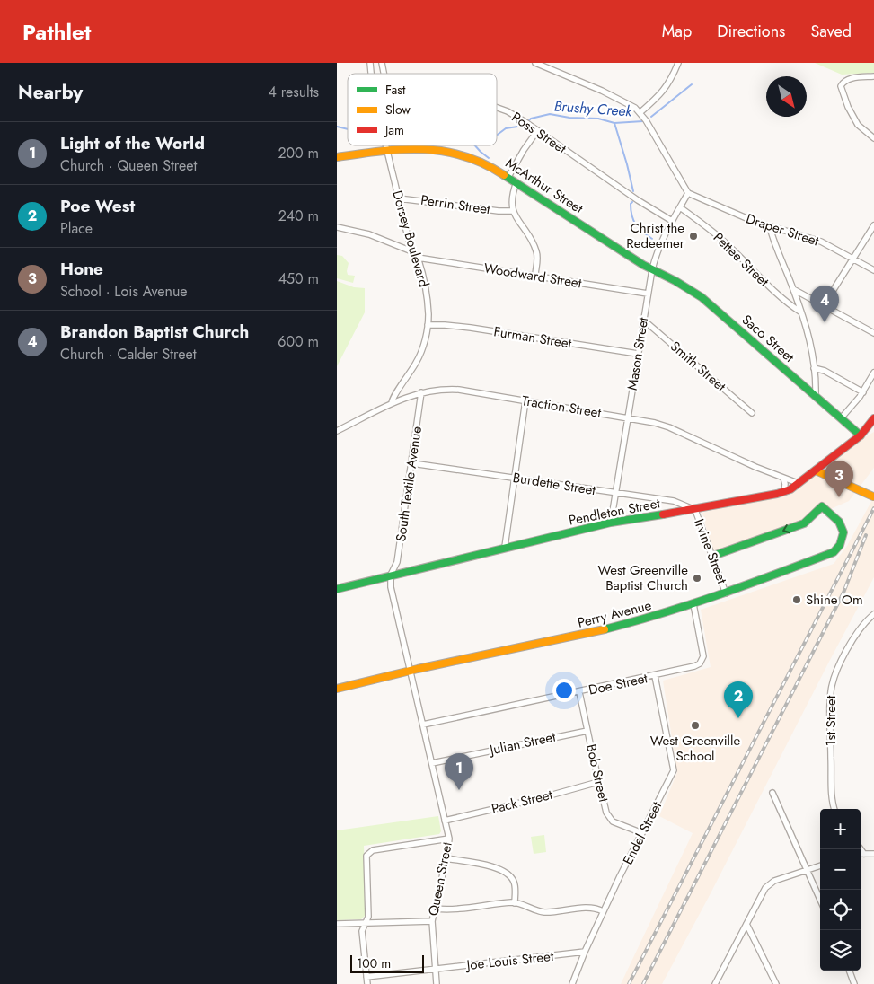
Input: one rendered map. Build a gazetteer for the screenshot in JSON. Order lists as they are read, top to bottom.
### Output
{
  "streets": {
    "street": [
      "Ross Street",
      "McArthur Street",
      "Perrin Street",
      "Draper Street",
      "Dorsey Boulevard",
      "Pettee Street",
      "Woodward Street",
      "Furman Street",
      "Saco Street",
      "Mason Street",
      "Smith Street",
      "Traction Street",
      "South Textile Avenue",
      "Burdette Street",
      "Pendleton Street",
      "Irvine Street",
      "Perry Avenue",
      "Doe Street",
      "1st Street",
      "Julian Street",
      "Bob Street",
      "Pack Street",
      "Endel Street",
      "Queen Street",
      "Joe Louis Street"
    ]
  },
  "crossings": [
    ["Ross Street", "Mason Street"],
    ["McArthur Street", "Dorsey Boulevard"],
    ["McArthur Street", "Saco Street"],
    ["McArthur Street", "Mason Street"],
    ["Perrin Street", "Dorsey Boulevard"],
    ["Draper Street", "Mason Street"],
    ["Dorsey Boulevard", "Woodward Street"],
    ["Dorsey Boulevard", "Furman Street"],
    ["Dorsey Boulevard", "Traction Street"],
    ["Pettee Street", "Mason Street"],
    ["Woodward Street", "Mason Street"],
    ["Furman Street", "Mason Street"],
    ["Saco Street", "Mason Street"],
    ["Saco Street", "Pendleton Street"],
    ["Mason Street", "Smith Street"],
    ["Mason Street", "Traction Street"],
    ["Mason Street", "Burdette Street"],
    ["Mason Street", "Pendleton Street"],
    ["Traction Street", "South Textile Avenue"],
    ["Traction Street", "Pendleton Street"],
    ["South Textile Avenue", "Burdette Street"],
    ["South Textile Avenue", "Pendleton Street"],
    ["South Textile Avenue", "Queen Street"],
    ["Burdette Street", "Pendleton Street"],
    ["Burdette Street", "Irvine Street"],
    ["Pendleton Street", "Irvine Street"],
    ["Pendleton Street", "Queen Street"],
    ["Irvine Street", "Perry Avenue"],
    ["Perry Avenue", "Doe Street"],
    ["Perry Avenue", "Queen Street"],
    ["Doe Street", "Bob Street"],
    ["Doe Street", "Endel Street"],
    ["Doe Street", "Queen Street"],
    ["Julian Street", "Bob Street"],
    ["Julian Street", "Queen Street"],
    ["Bob Street", "Pack Street"],
    ["Bob Street", "Endel Street"],
    ["Pack Street", "Queen Street"],
    ["Endel Street", "Joe Louis Street"],
    ["Queen Street", "Joe Louis Street"]
  ],
  "water": ["Brushy Creek"],
  "places": [
    "Christ the Redeemer",
    "West Greenville Baptist Church",
    "Shine Om",
    "West Greenville School"
  ],
  "legend": ["Fast", "Slow", "Jam"],
  "scale_bar": "100 m",
  "north": "bottom right",
  "page": {
    "header": "Pathlet",
    "nav": ["Map", "Directions", "Saved"],
    "heading": ["Nearby", "4 results"],
    "list": [
      {
        "mark": "1",
        "name": "Light of the World",
        "note": "Church · Queen Street",
        "value": "200 m"
      },
      {
        "mark": "2",
        "name": "Poe West",
        "note": "Place",
        "value": "240 m"
      },
      {
        "mark": "3",
        "name": "Hone",
        "note": "School · Lois Avenue",
        "value": "450 m"
      },
      {
        "mark": "4",
        "name": "Brandon Baptist Church",
        "note": "Church · Calder Street",
        "value": "600 m"
      }
    ],
    "pins": [
      "4",
      "3",
      "2",
      "1"
    ],
    "map_buttons": ["+", "−"],
    "scale": "100 m"
  }
}
